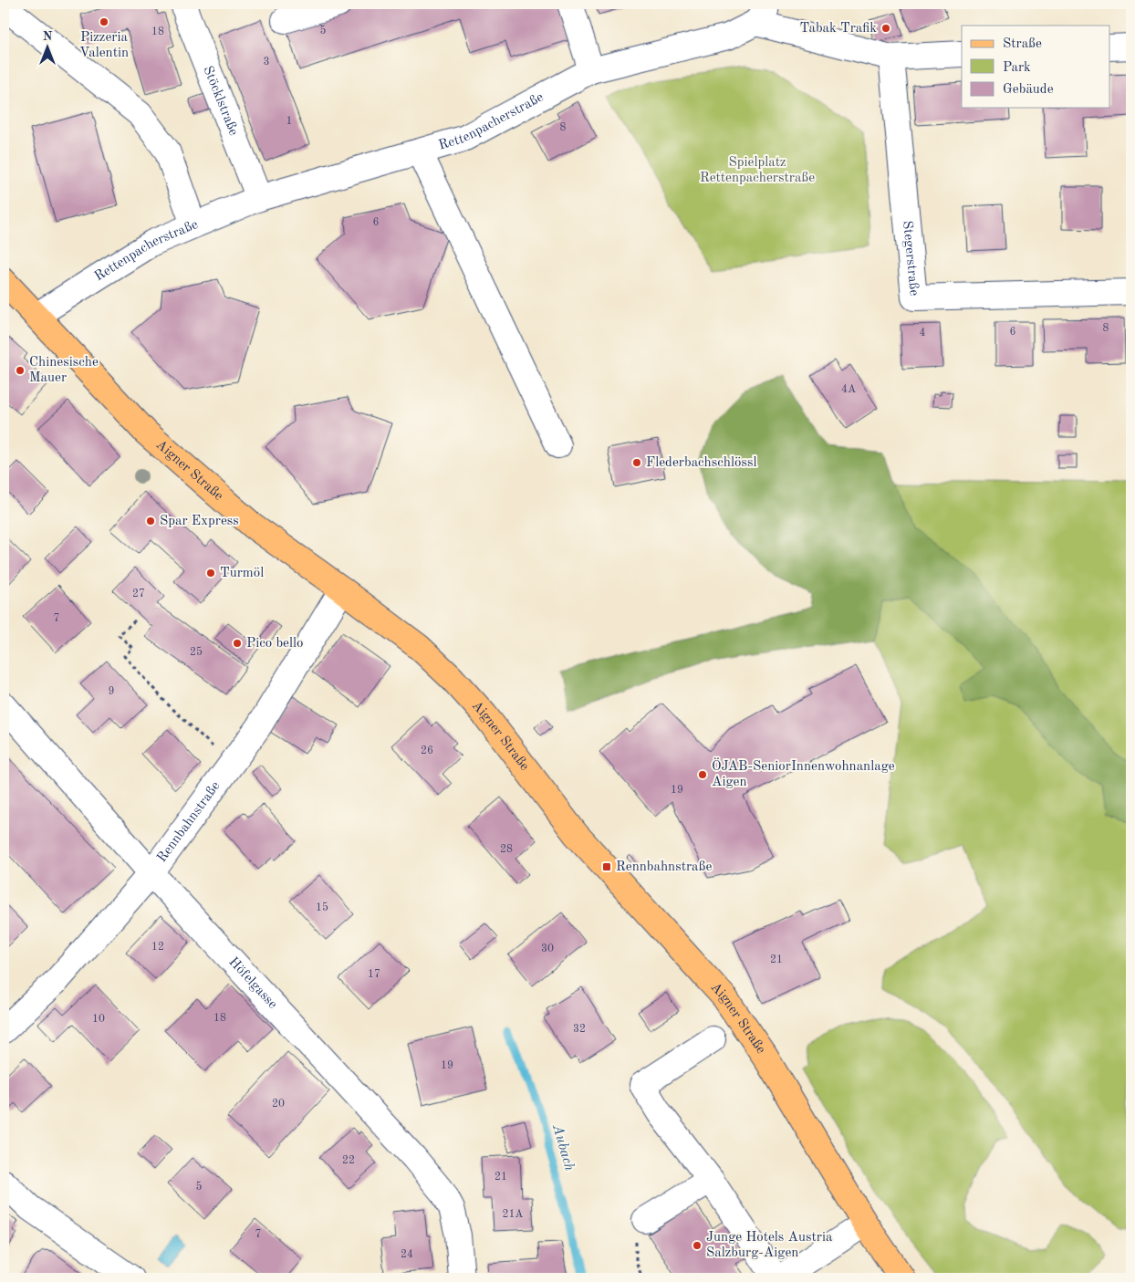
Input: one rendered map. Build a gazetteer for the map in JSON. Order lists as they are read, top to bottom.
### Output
{
  "streets": {
    "main road": ["Aigner Straße"],
    "street": [
      "Stöcklstraße",
      "Rettenpacherstraße",
      "Stegerstraße",
      "Rennbahnstraße",
      "Höfelgasse"
    ]
  },
  "crossings": [
    ["Stöcklstraße", "Rettenpacherstraße"],
    ["Rettenpacherstraße", "Stegerstraße"],
    ["Rettenpacherstraße", "Aigner Straße"],
    ["Aigner Straße", "Rennbahnstraße"],
    ["Rennbahnstraße", "Höfelgasse"]
  ],
  "water": ["Aubach"],
  "parks": ["Spielplatz Rettenpacherstraße"],
  "places": {
    "other": [
      "Pizzeria Valentin",
      "Tabak Trafik",
      "Chinesische Mauer",
      "Flederbachschlössl",
      "Spar Express",
      "Turmöl",
      "Pico bello",
      "ÖJAB-SeniorInnenwohnanlage Aigen",
      "Junge Hotels Austria Salzburg-Aigen"
    ],
    "transit": ["Rennbahnstraße"]
  },
  "house_numbers": [
    "5",
    "18",
    "3",
    "1",
    "8",
    "6",
    "8",
    "6",
    "4",
    "4A",
    "27",
    "7",
    "25",
    "9",
    "26",
    "19",
    "28",
    "15",
    "12",
    "30",
    "21",
    "17",
    "18",
    "10",
    "32",
    "19",
    "20",
    "22",
    "21",
    "5",
    "21A",
    "7",
    "24"
  ],
  "legend": ["Straße", "Park", "Gebäude"],
  "north": "top"
}
